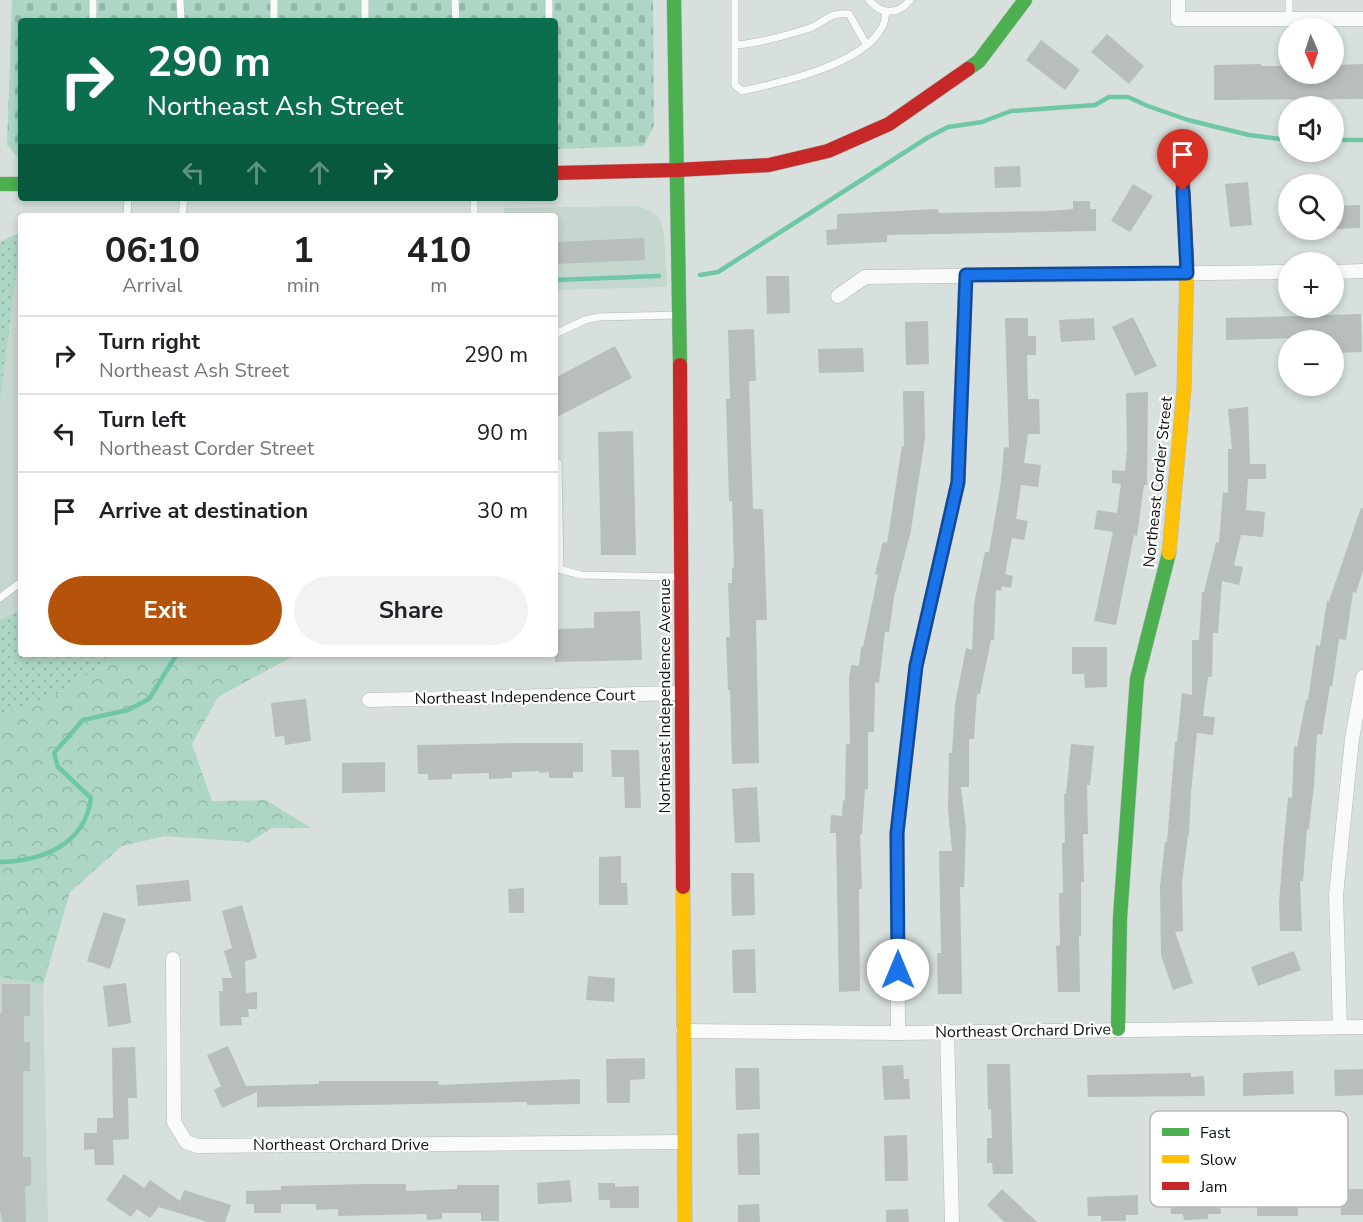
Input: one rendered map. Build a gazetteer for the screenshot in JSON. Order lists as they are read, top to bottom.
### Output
{
  "streets": {
    "street": [
      "Northeast Corder Street",
      "Northeast Independence Avenue",
      "Northeast Independence Court",
      "Northeast Orchard Drive"
    ]
  },
  "crossings": [
    ["Northeast Corder Street", "Northeast Orchard Drive"],
    ["Northeast Independence Avenue", "Northeast Independence Court"],
    ["Northeast Independence Avenue", "Northeast Orchard Drive"]
  ],
  "legend": ["Fast", "Slow", "Jam"],
  "north": "bottom",
  "page": {
    "map_buttons": ["+", "−"],
    "turn": ["290 m", "Northeast Ash Street"],
    "eta": [
      "06:10",
      "Arrival",
      "1",
      "min",
      "410",
      "m"
    ],
    "list": [
      {
        "name": "Turn right",
        "note": "Northeast Ash Street",
        "value": "290 m"
      },
      {
        "name": "Turn left",
        "note": "Northeast Corder Street",
        "value": "90 m"
      },
      {
        "name": "Arrive at destination",
        "value": "30 m"
      }
    ],
    "buttons": ["Exit", "Share"]
  }
}
